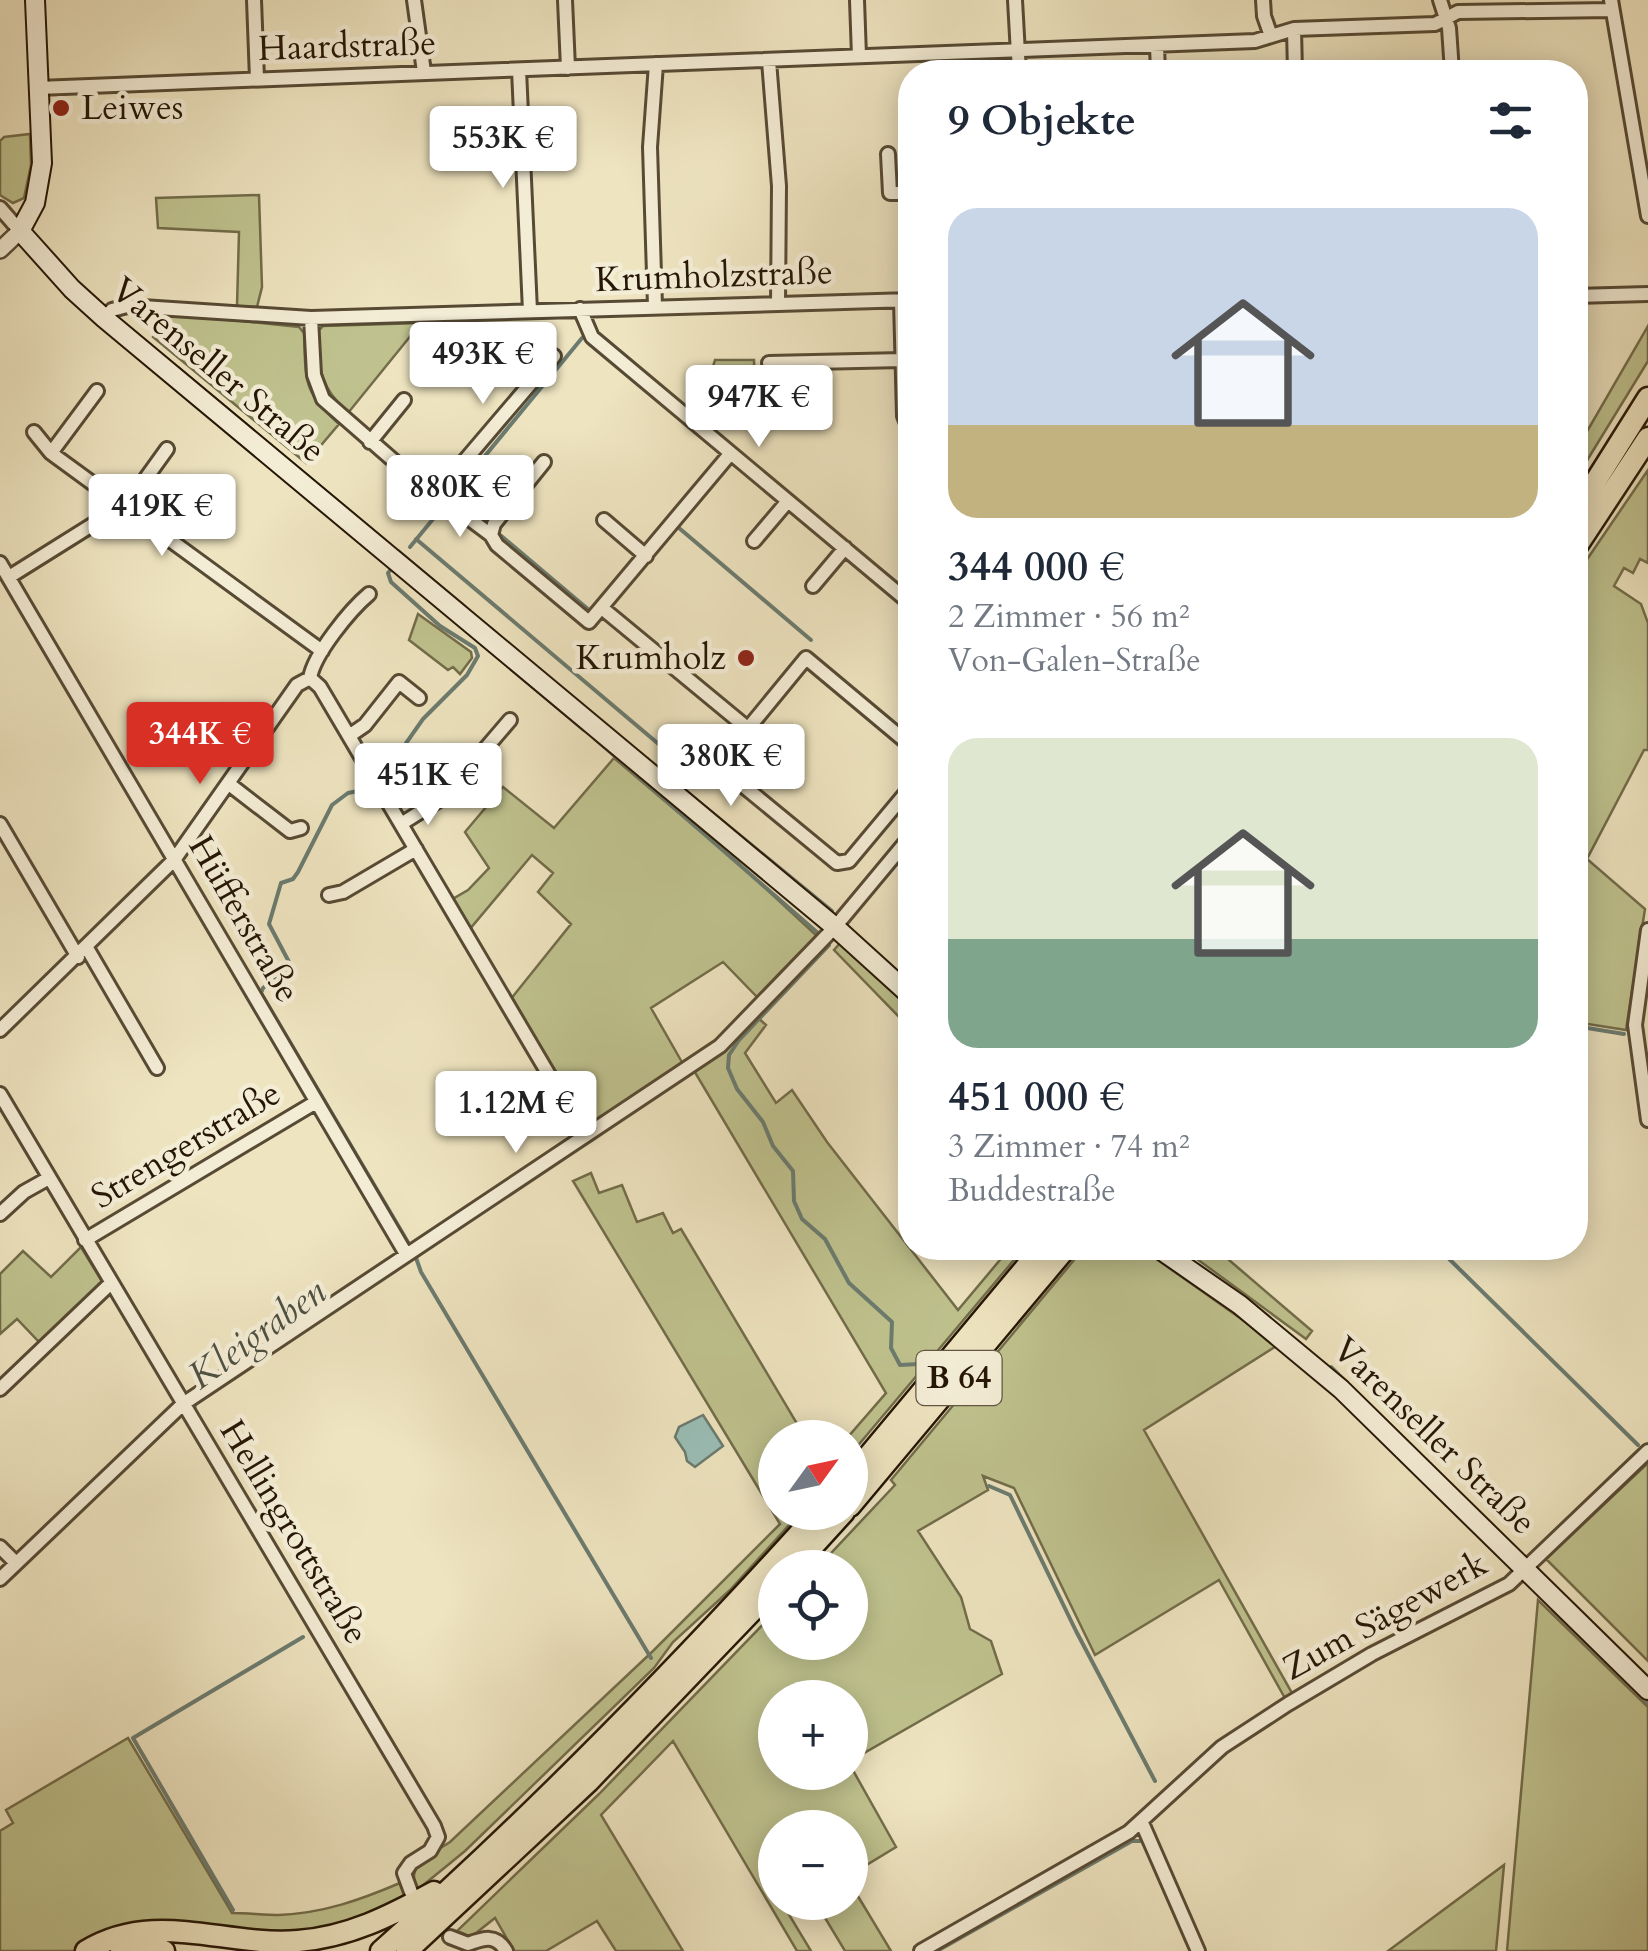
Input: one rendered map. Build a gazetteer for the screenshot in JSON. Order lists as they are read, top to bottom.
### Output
{
  "streets": {
    "highway": ["B 64"],
    "main road": ["Varenseller Straße"],
    "street": [
      "Haardstraße",
      "Krumholzstraße",
      "Hüfferstraße",
      "Strengerstraße",
      "Hellingrottstraße",
      "Zum Sägewerk"
    ]
  },
  "crossings": [
    ["Krumholzstraße", "Varenseller Straße"],
    ["Varenseller Straße", "Zum Sägewerk"],
    ["Hüfferstraße", "Strengerstraße"],
    ["Strengerstraße", "Hellingrottstraße"]
  ],
  "water": ["Kleigraben"],
  "places": ["Leiwes", "Krumholz"],
  "north": "top right",
  "page": {
    "heading": "9 Objekte",
    "price": [
      "553K €",
      "493K €",
      "947K €",
      "880K €",
      "419K €",
      "344K €",
      "380K €",
      "451K €",
      "1.12M €"
    ],
    "list": [
      {
        "name": "344 000 €",
        "note": "2 Zimmer · 56 m² · Von-Galen-Straße"
      },
      {
        "name": "451 000 €",
        "note": "3 Zimmer · 74 m² · Buddestraße"
      }
    ],
    "map_buttons": ["+", "−"]
  }
}
